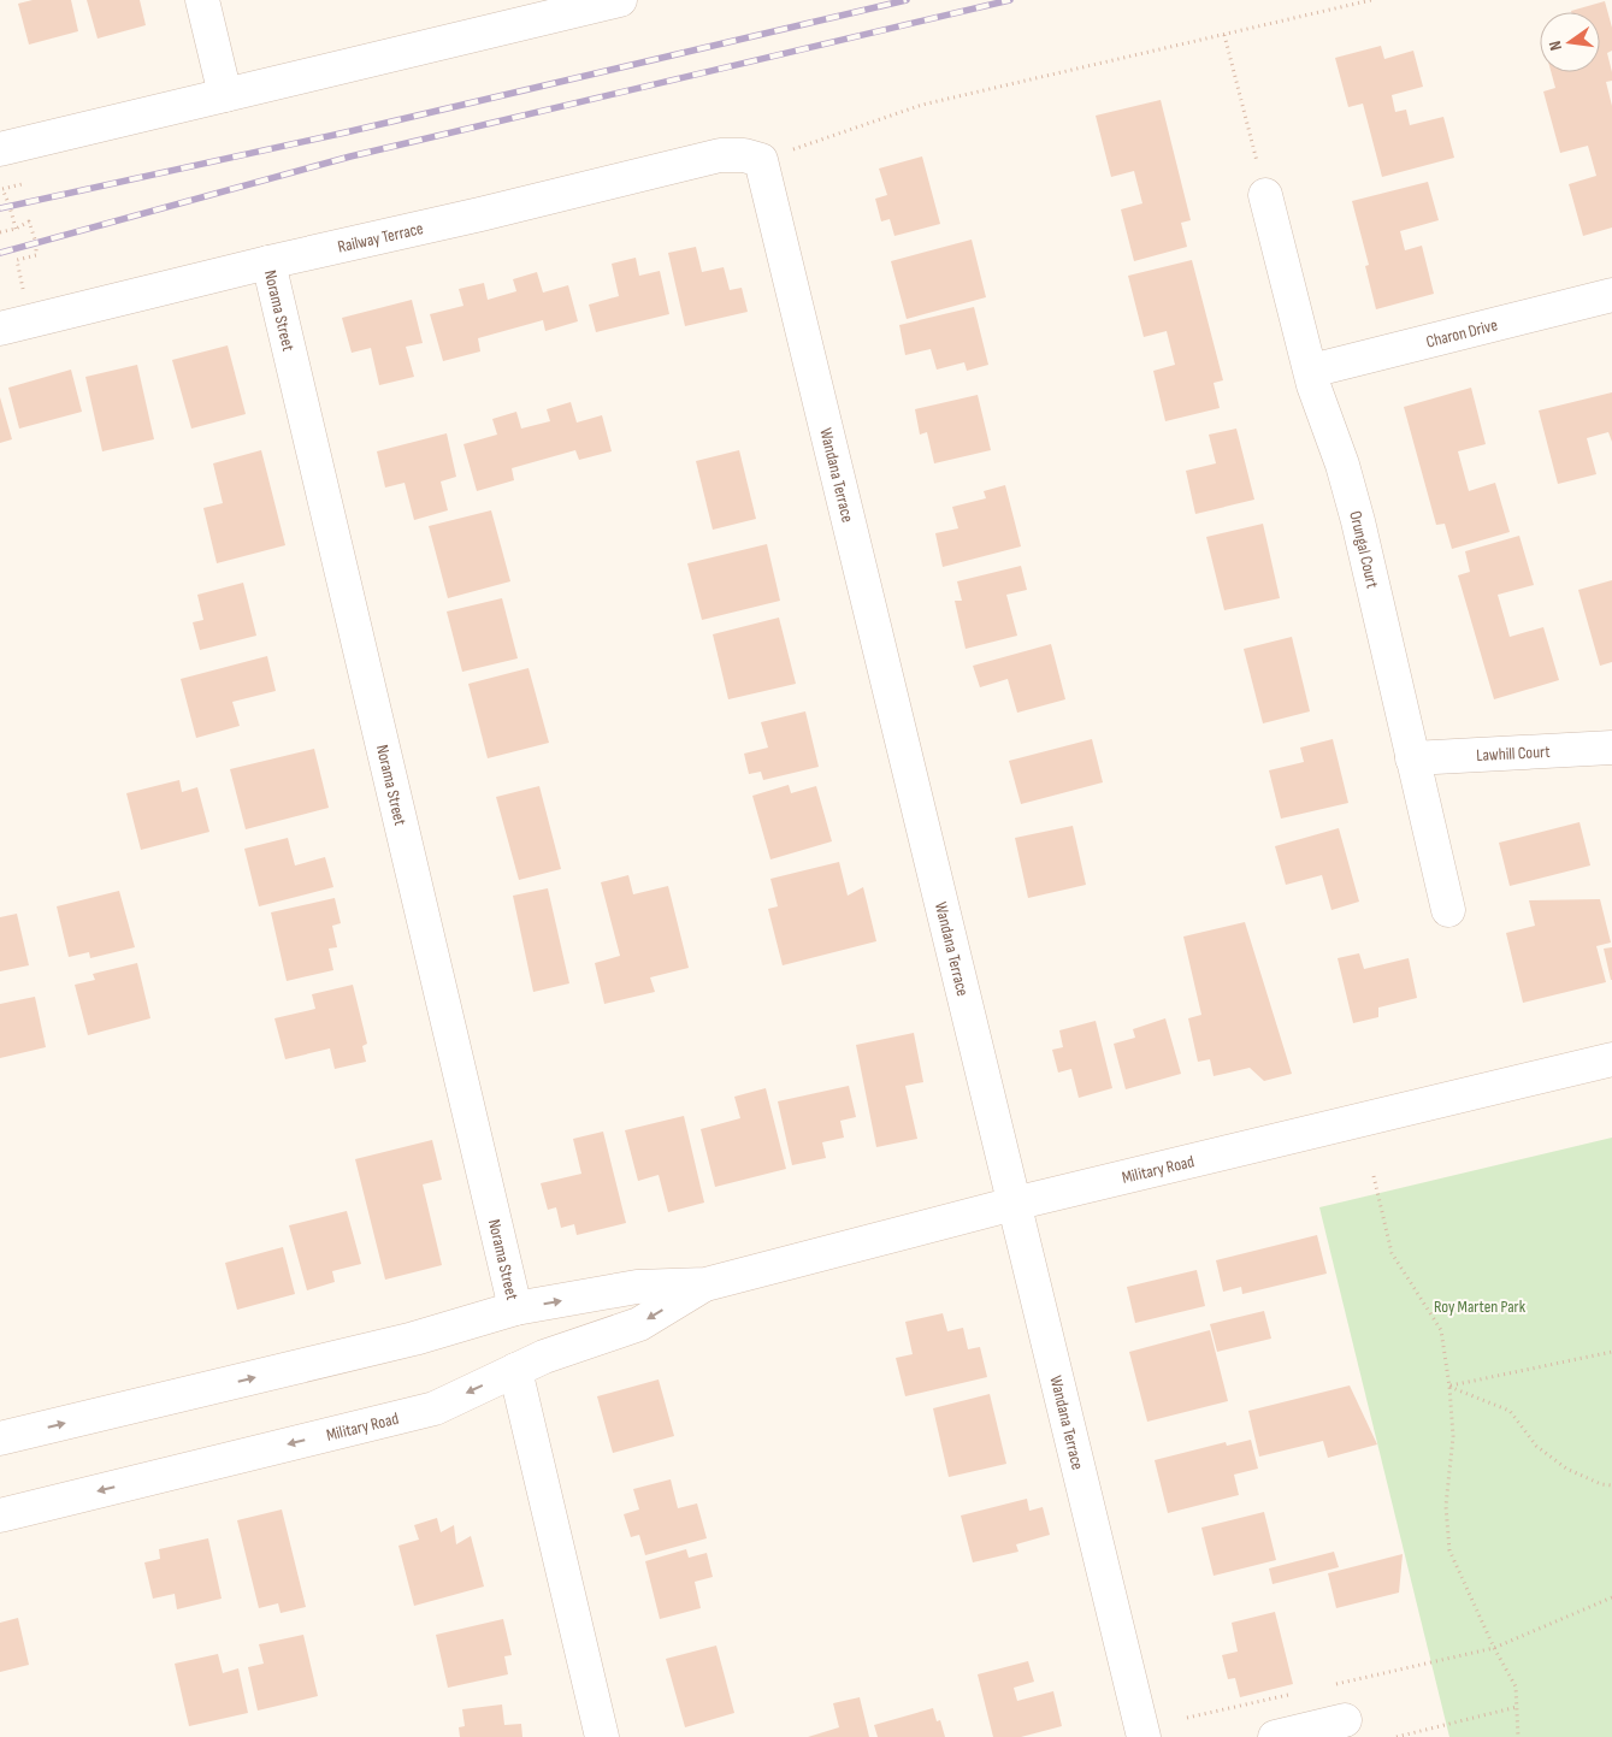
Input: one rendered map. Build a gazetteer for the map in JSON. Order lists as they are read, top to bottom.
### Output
{
  "streets": {
    "street": [
      "Railway Terrace",
      "Norama Street",
      "Charon Drive",
      "Wandana Terrace",
      "Orungal Court",
      "Lawhill Court",
      "Military Road"
    ]
  },
  "crossings": [
    ["Railway Terrace", "Norama Street"],
    ["Railway Terrace", "Wandana Terrace"],
    ["Norama Street", "Military Road"],
    ["Charon Drive", "Orungal Court"],
    ["Wandana Terrace", "Military Road"],
    ["Orungal Court", "Lawhill Court"]
  ],
  "parks": ["Roy Marten Park"],
  "north": "left"
}
